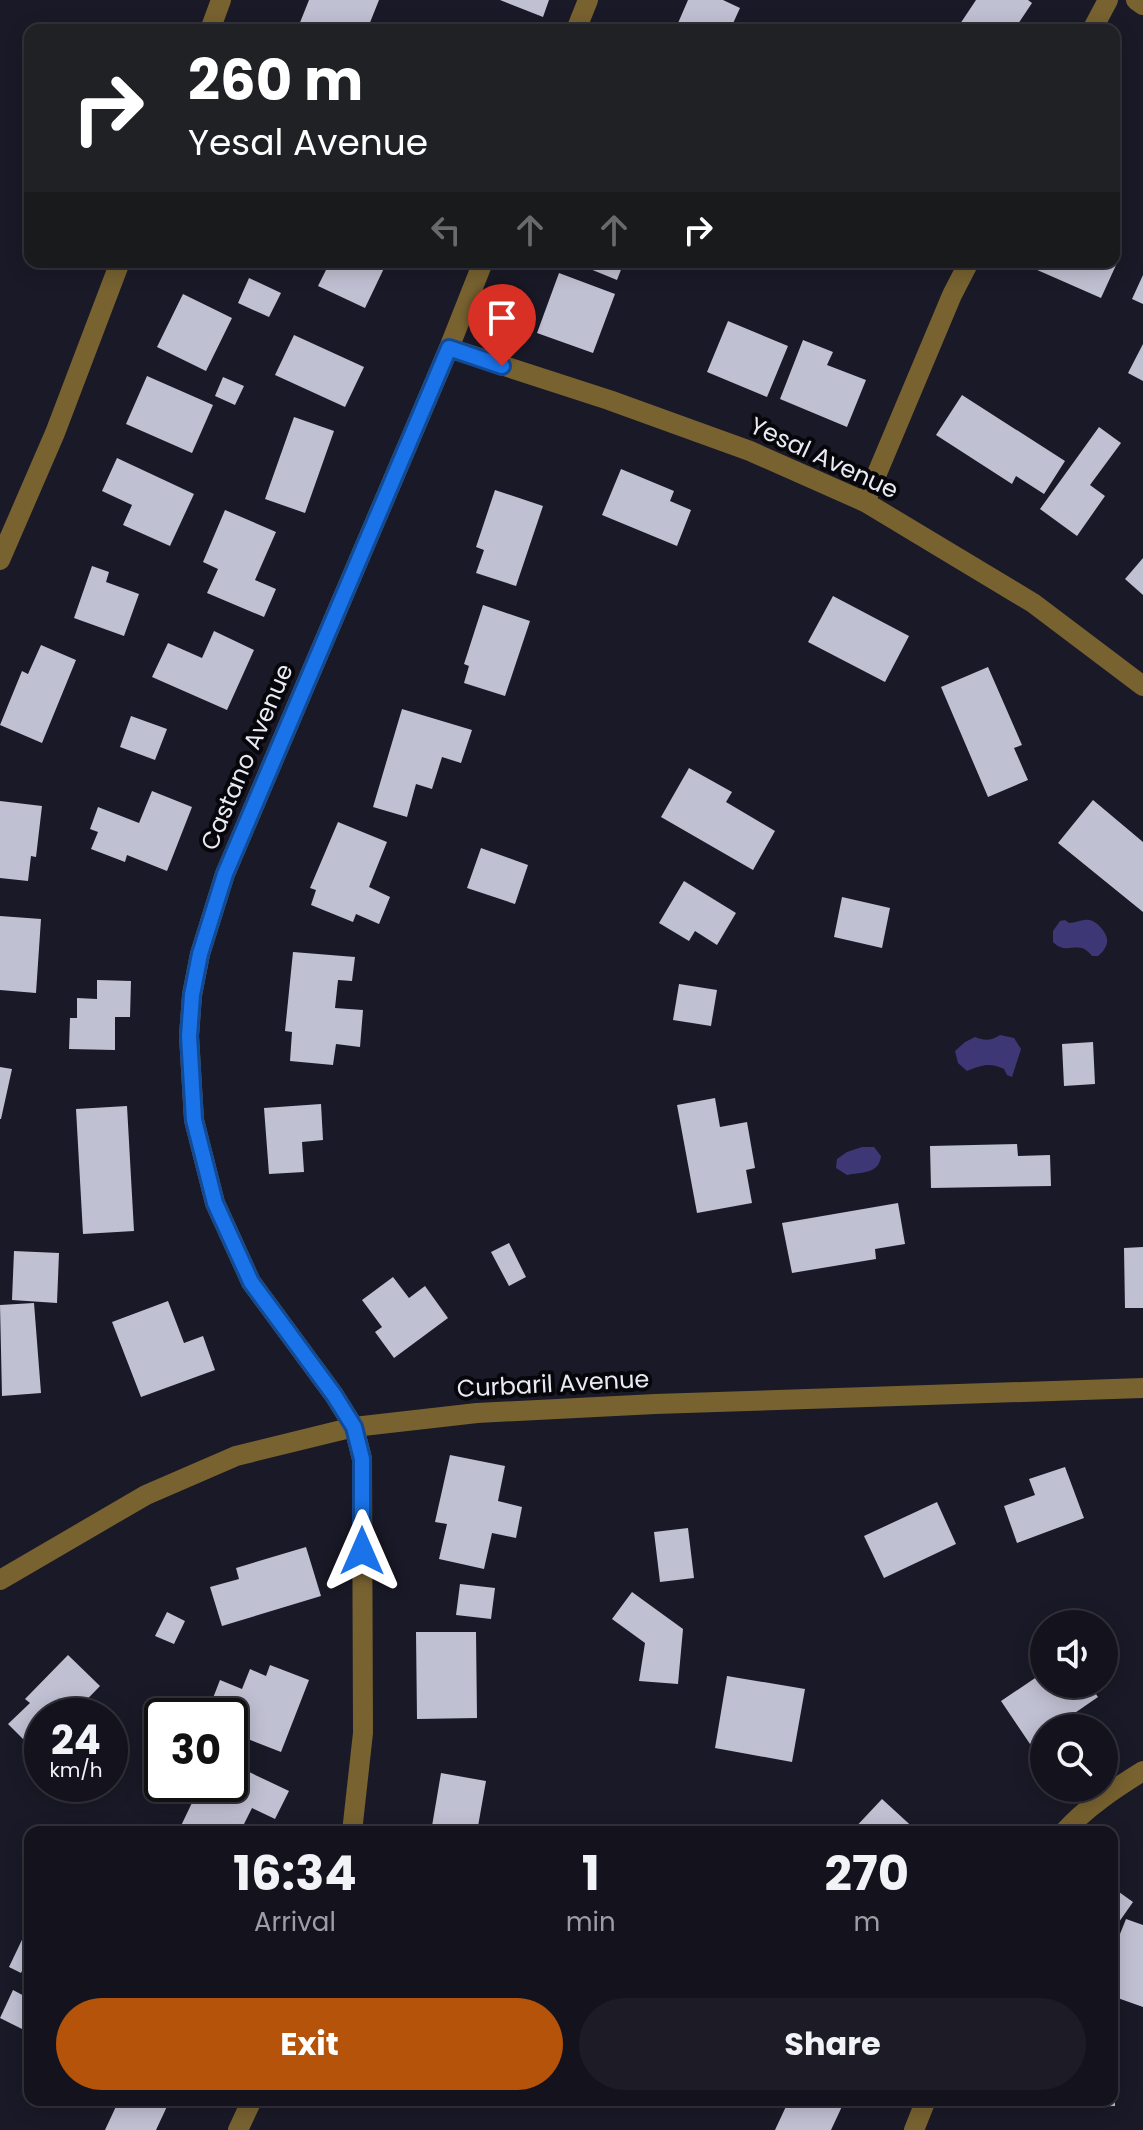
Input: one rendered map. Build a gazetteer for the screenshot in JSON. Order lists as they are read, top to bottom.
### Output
{
  "streets": {
    "street": ["Yesal Avenue", "Castano Avenue", "Curbaril Avenue"]
  },
  "crossings": [
    ["Yesal Avenue", "Castano Avenue"],
    ["Castano Avenue", "Curbaril Avenue"]
  ],
  "page": {
    "turn": ["260 m", "Yesal Avenue"],
    "speed": "24 km/h",
    "limit": "30",
    "eta": [
      "16:34",
      "Arrival",
      "1",
      "min",
      "270",
      "m"
    ],
    "buttons": ["Exit", "Share"]
  }
}
